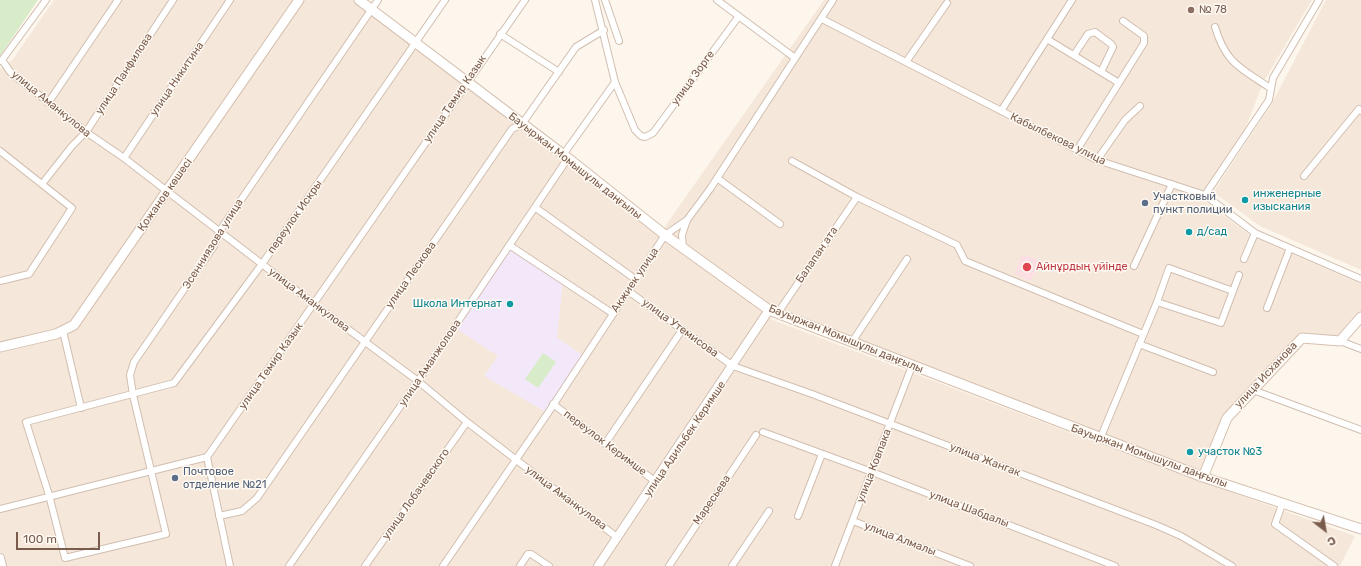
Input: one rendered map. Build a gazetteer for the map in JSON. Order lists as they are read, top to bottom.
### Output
{
  "streets": {
    "main road": ["Бауыржан Момышұлы даңғылы", "Қожанов көшесі", "улица Исханова"],
    "street": [
      "улица Панфилова",
      "улица Зорге",
      "улица Никитина",
      "улица Темир Казык",
      "улица Аманкулова",
      "Кабылбекова улица",
      "переулок Искры",
      "Эсенниязова улица",
      "Балапан ата",
      "улица Лескова",
      "Акжиек улица",
      "улица Утемисова",
      "улица Аманжолова",
      "улица Адильбек Керимше",
      "переулок Керимше",
      "улица Жангак",
      "улица Ковпака",
      "улица Лобачевского",
      "Маресьева",
      "улица Шабдалы",
      "улица Алмалы"
    ]
  },
  "crossings": [
    ["улица Панфилова", "улица Аманкулова"],
    ["улица Зорге", "улица Аманжолова"],
    ["улица Никитина", "улица Аманкулова"],
    ["улица Темир Казык", "улица Аманкулова"],
    ["улица Темир Казык", "Бауыржан Момышұлы даңғылы"],
    ["улица Аманкулова", "Қожанов көшесі"],
    ["улица Аманкулова", "переулок Искры"],
    ["улица Аманкулова", "Эсенниязова улица"],
    ["улица Аманкулова", "улица Лескова"],
    ["улица Аманкулова", "Акжиек улица"],
    ["улица Аманкулова", "улица Аманжолова"],
    ["улица Аманкулова", "улица Адильбек Керимше"],
    ["улица Аманкулова", "улица Лобачевского"],
    ["Кабылбекова улица", "Акжиек улица"],
    ["Бауыржан Момышұлы даңғылы", "переулок Искры"],
    ["Бауыржан Момышұлы даңғылы", "Эсенниязова улица"],
    ["Бауыржан Момышұлы даңғылы", "Балапан ата"],
    ["Бауыржан Момышұлы даңғылы", "улица Лескова"],
    ["Бауыржан Момышұлы даңғылы", "Акжиек улица"],
    ["Бауыржан Момышұлы даңғылы", "улица Аманжолова"],
    ["Бауыржан Момышұлы даңғылы", "улица Исханова"],
    ["Бауыржан Момышұлы даңғылы", "улица Адильбек Керимше"],
    ["Бауыржан Момышұлы даңғылы", "улица Ковпака"],
    ["переулок Искры", "Эсенниязова улица"],
    ["Балапан ата", "улица Адильбек Керимше"],
    ["Акжиек улица", "улица Утемисова"],
    ["Акжиек улица", "переулок Керимше"],
    ["улица Утемисова", "улица Адильбек Керимше"],
    ["улица Утемисова", "улица Жангак"],
    ["улица Адильбек Керимше", "переулок Керимше"],
    ["улица Адильбек Керимше", "улица Жангак"],
    ["улица Жангак", "улица Ковпака"],
    ["улица Ковпака", "улица Шабдалы"],
    ["улица Ковпака", "улица Алмалы"]
  ],
  "places": [
    "№ 78",
    "инженерные изыскания",
    "Участковый пункт полиции",
    "д/сад",
    "Айнұрдың үйінде",
    "Школа Интернат",
    "участок №3",
    "Почтовое отделение №21"
  ],
  "scale_bar": "100 m",
  "north": "bottom right"
}
